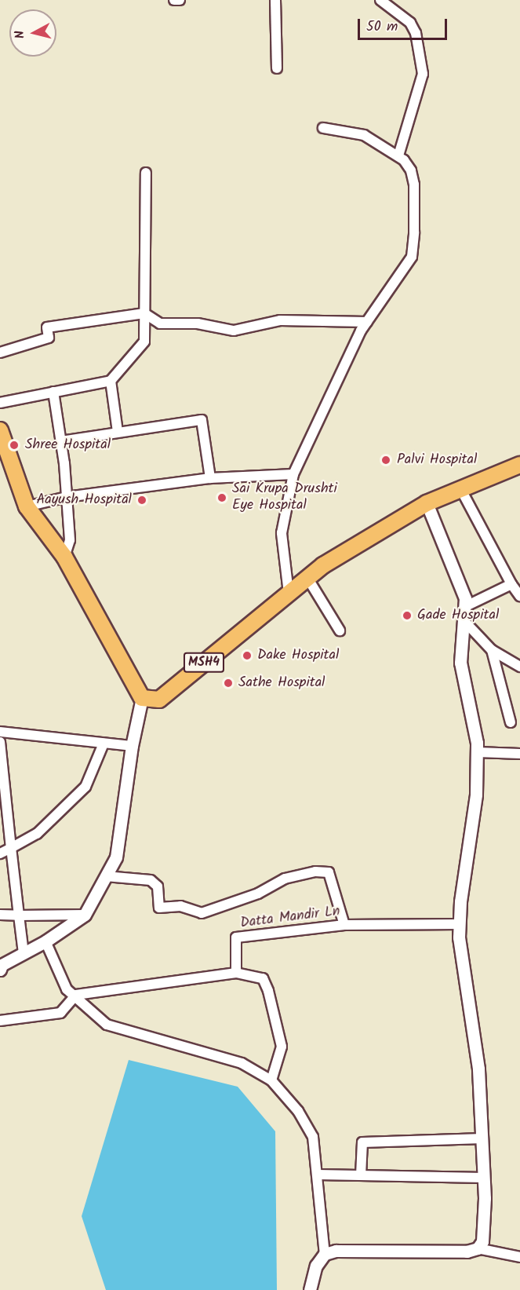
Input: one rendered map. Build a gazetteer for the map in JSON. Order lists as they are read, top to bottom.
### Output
{
  "streets": {
    "main road": ["MSH4"],
    "street": ["Datta Mandir Ln"]
  },
  "places": [
    "Shree Hospital",
    "Palvi Hospital",
    "Sai Krupa Drushti Eye Hospital",
    "Aayush Hospital",
    "Gade Hospital",
    "Dake Hospital",
    "Sathe Hospital"
  ],
  "scale_bar": "50 m",
  "north": "left"
}
